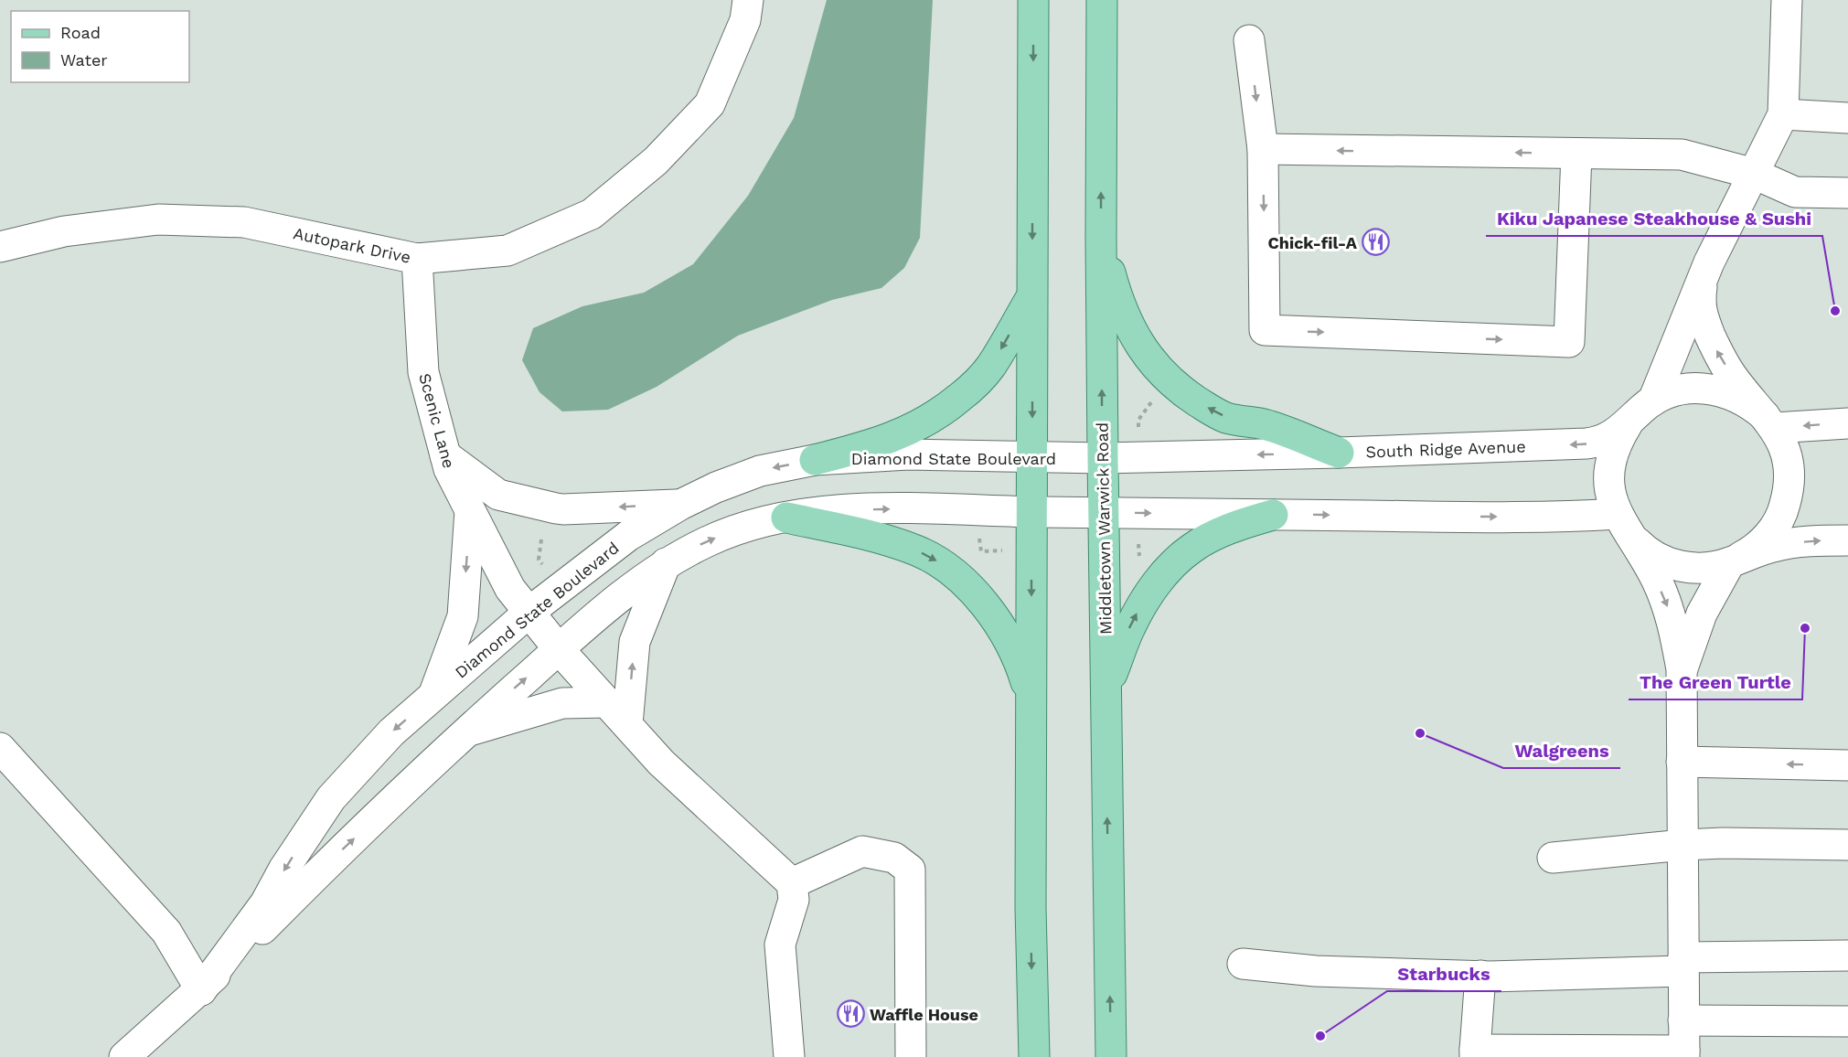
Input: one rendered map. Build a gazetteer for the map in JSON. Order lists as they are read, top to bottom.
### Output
{
  "streets": {
    "main road": ["Middletown Warwick Road"],
    "street": [
      "Autopark Drive",
      "Scenic Lane",
      "South Ridge Avenue",
      "Diamond State Boulevard"
    ]
  },
  "crossings": [
    ["Autopark Drive", "Scenic Lane"],
    ["Scenic Lane", "Diamond State Boulevard"],
    ["South Ridge Avenue", "Diamond State Boulevard"],
    ["South Ridge Avenue", "Middletown Warwick Road"],
    ["Diamond State Boulevard", "Middletown Warwick Road"]
  ],
  "places": {
    "restaurant": ["Chick-fil-A", "Waffle House"],
    "other": [
      "Kiku Japanese Steakhouse & Sushi",
      "The Green Turtle",
      "Walgreens",
      "Starbucks"
    ]
  },
  "legend": ["Road", "Water"]
}
